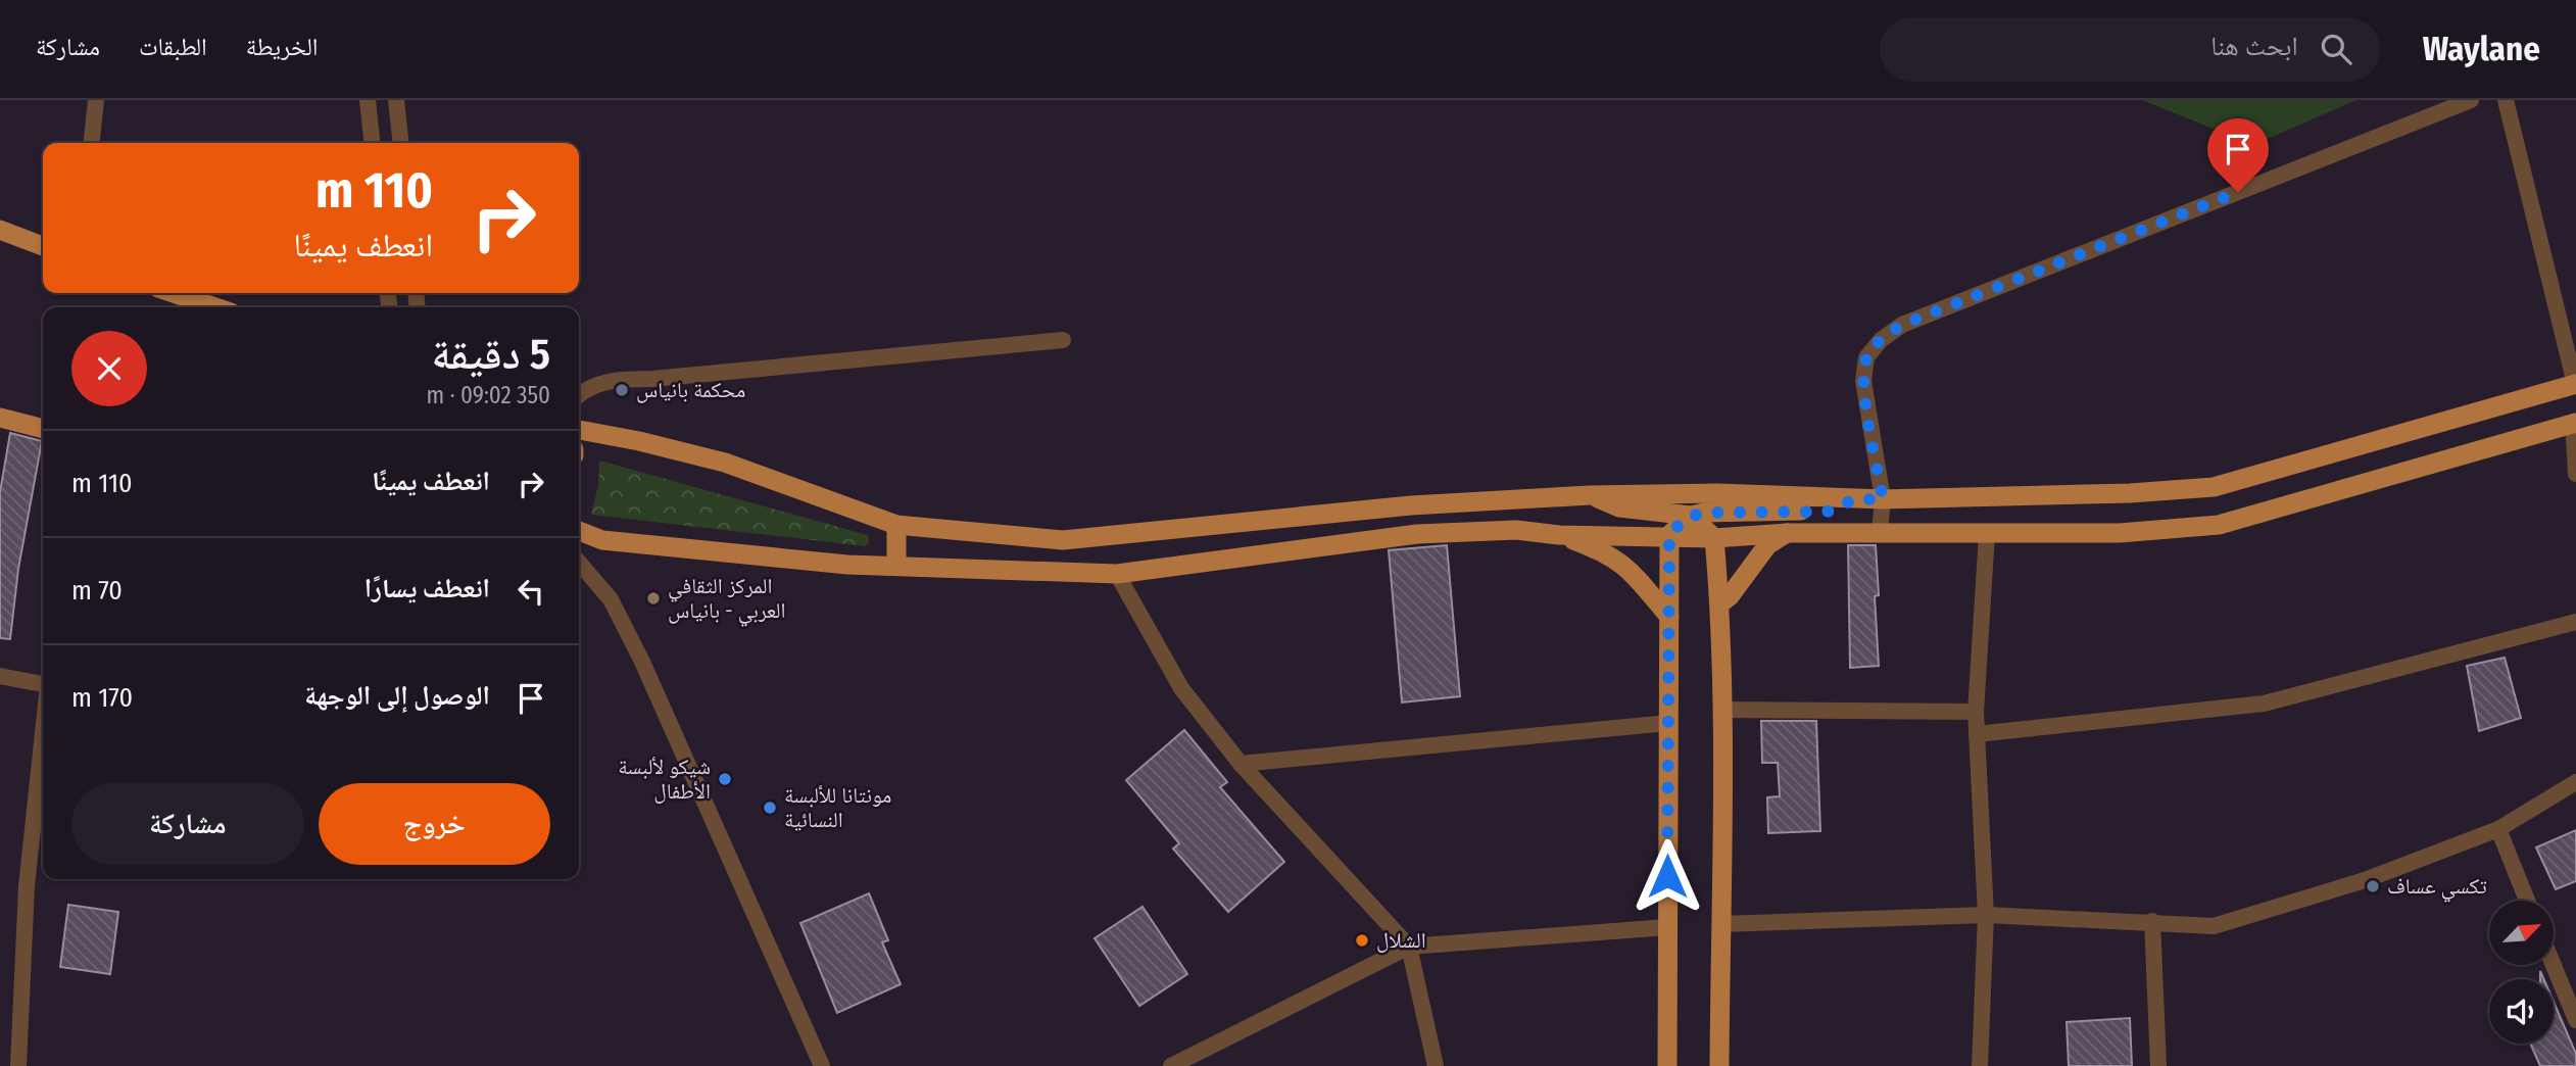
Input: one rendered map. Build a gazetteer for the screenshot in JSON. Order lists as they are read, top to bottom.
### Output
{
  "places": [
    "محكمة بانياس",
    "المركز الثقافي العربي - بانياس",
    "شيكو لألبسة الأطفال",
    "مونتانا للألبسة النسائية",
    "تكسي عساف",
    "الشلال"
  ],
  "north": "top right",
  "page": {
    "header": "Waylane",
    "search": "ابحث هنا",
    "nav": ["الخريطة", "الطبقات", "مشاركة"],
    "turn": ["110 m", "انعطف يمينًا"],
    "heading": ["5 دقيقة", "350 m · 09:02"],
    "list": [
      {
        "name": "انعطف يمينًا",
        "value": "110 m"
      },
      {
        "name": "انعطف يسارًا",
        "value": "70 m"
      },
      {
        "name": "الوصول إلى الوجهة",
        "value": "170 m"
      }
    ],
    "buttons": ["خروج", "مشاركة"]
  }
}
